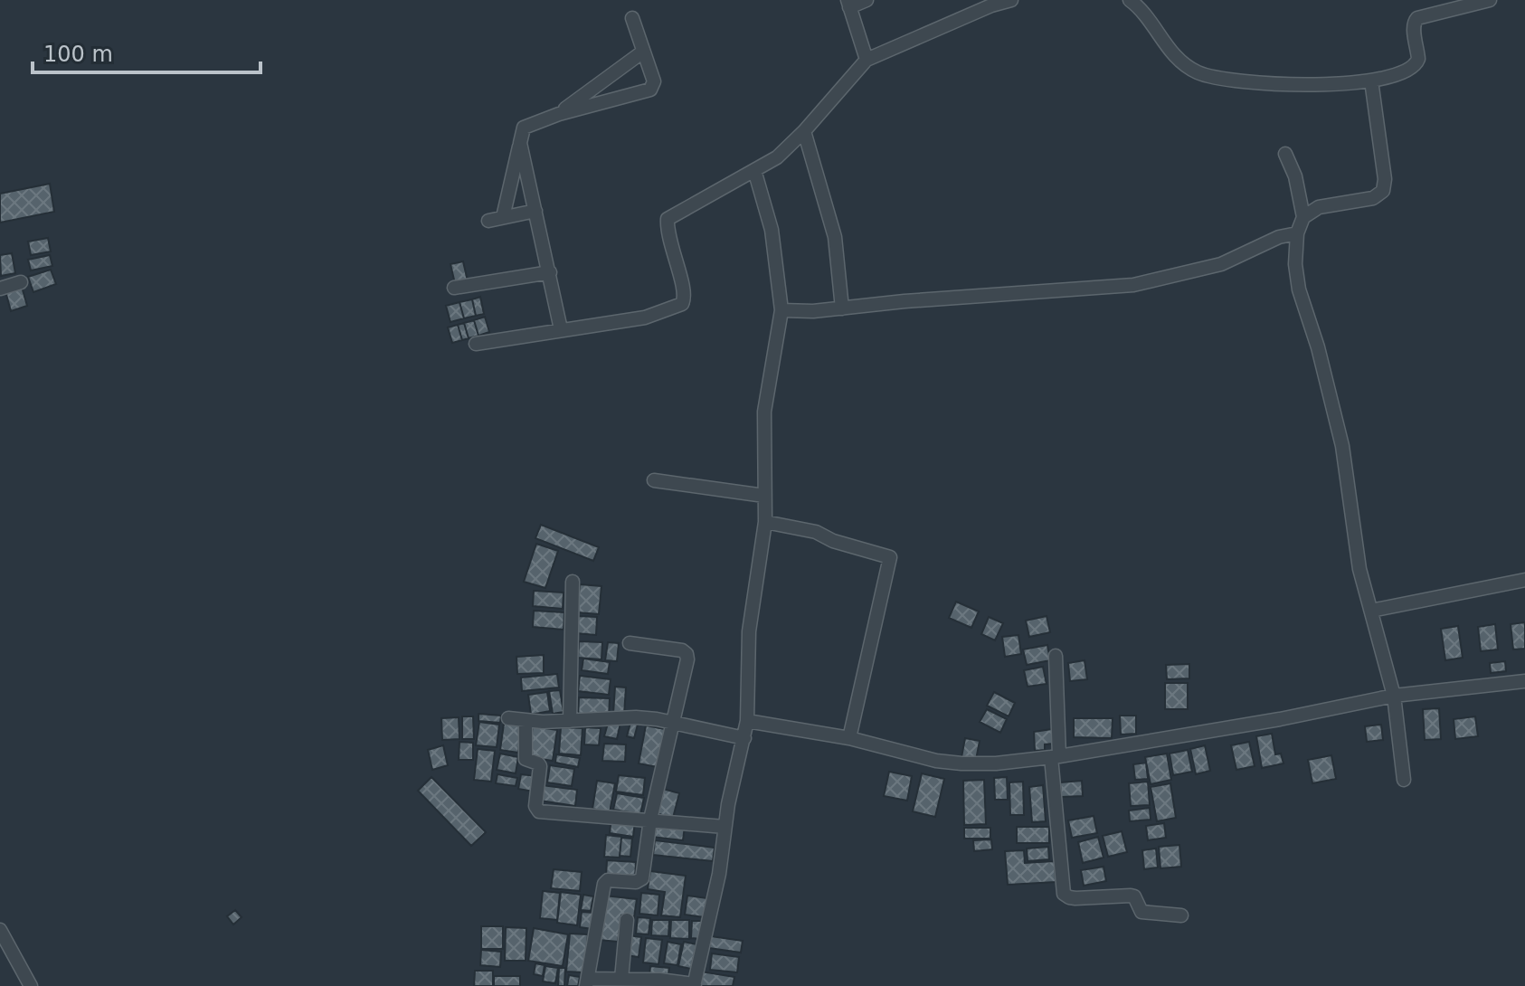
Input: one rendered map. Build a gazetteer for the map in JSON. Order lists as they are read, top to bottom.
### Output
{
  "scale_bar": "100 m"
}
